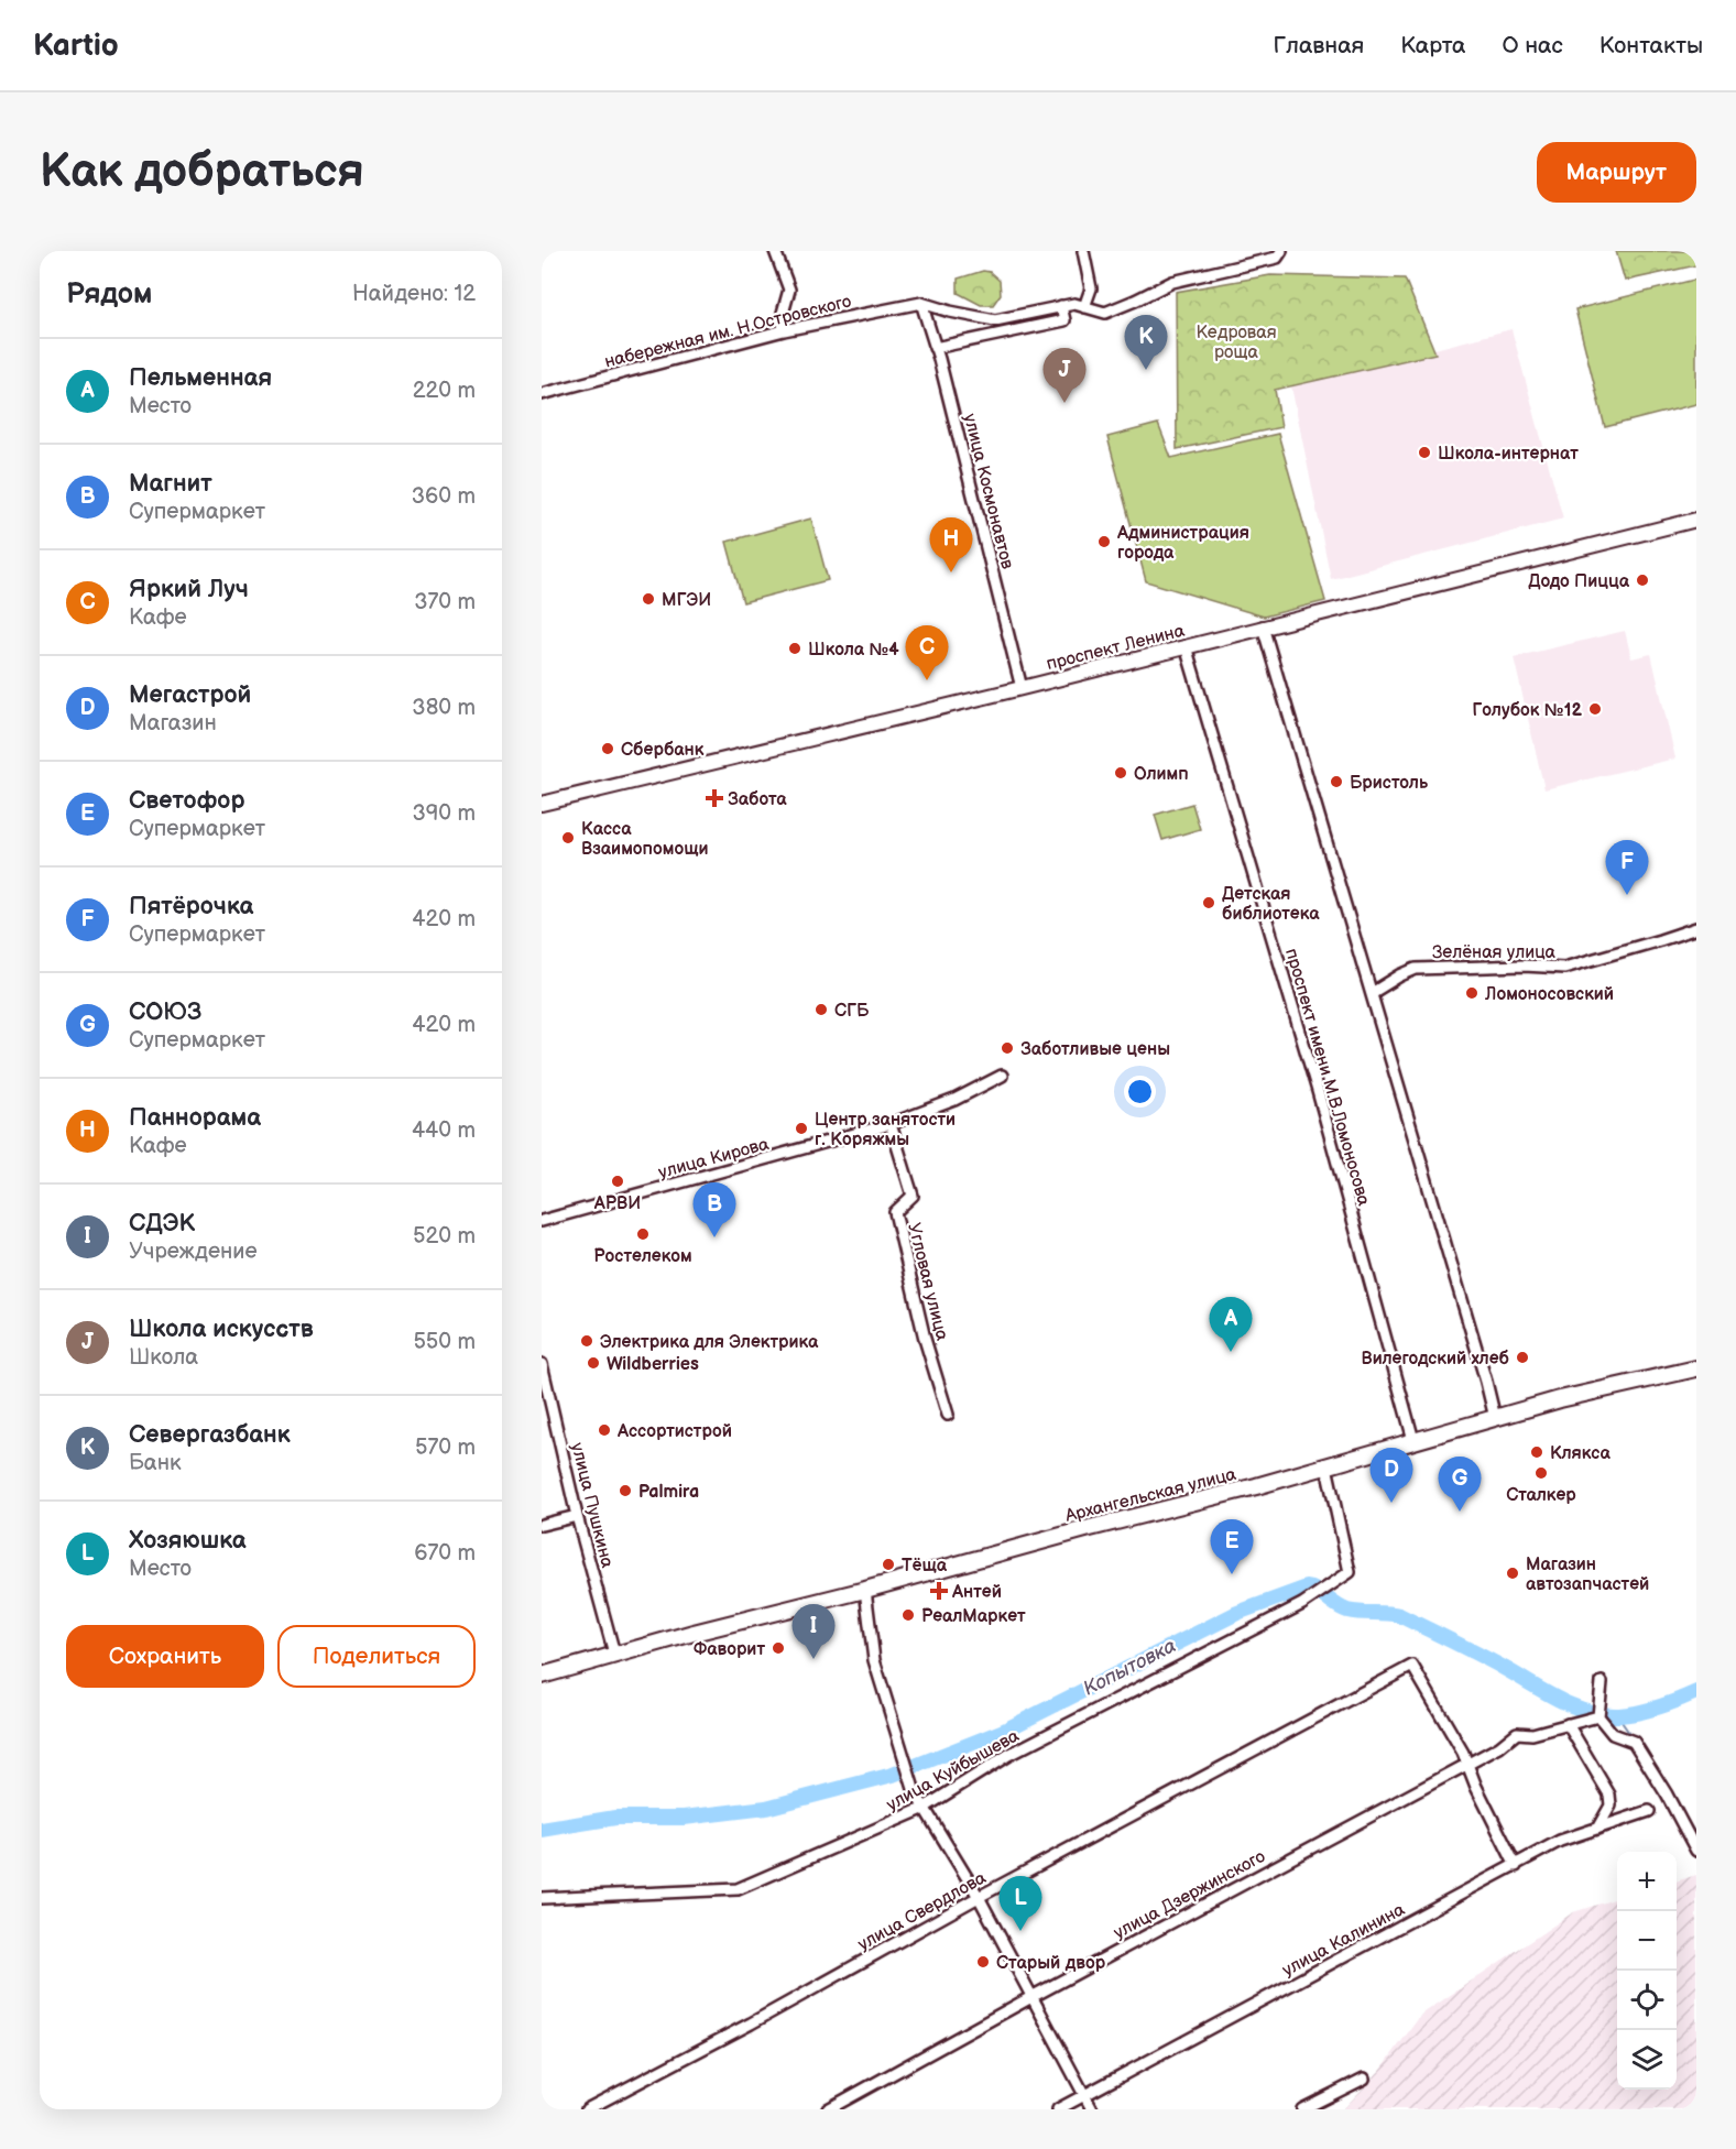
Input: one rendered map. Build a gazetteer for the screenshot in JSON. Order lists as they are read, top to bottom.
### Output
{
  "streets": {
    "main road": ["Архангельская улица"],
    "street": [
      "набережная им. Н.Островского",
      "улица Космонавтов",
      "проспект Ленина",
      "Зелёная улица",
      "проспект имени М.В.Ломоносова",
      "улица Кирова",
      "Угловая улица",
      "улица Пушкина",
      "улица Куйбышева",
      "улица Дзержинского",
      "улица Свердлова",
      "улица Калинина"
    ]
  },
  "crossings": [
    ["набережная им. Н.Островского", "улица Космонавтов"],
    ["улица Космонавтов", "проспект Ленина"],
    ["проспект Ленина", "проспект имени М.В.Ломоносова"],
    ["проспект имени М.В.Ломоносова", "Архангельская улица"],
    ["улица Кирова", "Угловая улица"],
    ["Архангельская улица", "улица Пушкина"],
    ["Архангельская улица", "улица Куйбышева"],
    ["улица Дзержинского", "улица Свердлова"]
  ],
  "water": ["Копытовка"],
  "parks": ["Кедровая роща"],
  "places": {
    "other": [
      "Школа-интернат",
      "Администрация города",
      "Додо Пицца",
      "МГЭИ",
      "Школа №4",
      "Голубок №12",
      "Сбербанк",
      "Олимп",
      "Бристоль",
      "Касса Взаимопомощи",
      "Детская библиотека",
      "Ломоносовский",
      "СГБ",
      "Заботливые цены",
      "Центр занятости г. Коряжмы",
      "АРВИ",
      "Ростелеком",
      "Электрика для Электрика",
      "Вилегодский хлеб",
      "Wildberries",
      "Ассортистрой",
      "Клякса",
      "Сталкер",
      "Palmira",
      "Тёща",
      "Магазин автозапчастей",
      "РеалМаркет",
      "Фаворит",
      "Старый двор"
    ],
    "health": ["Забота", "Антей"]
  },
  "page": {
    "header": "Kartio",
    "nav": [
      "Главная",
      "Карта",
      "О нас",
      "Контакты"
    ],
    "buttons": [
      "Маршрут",
      ["Сохранить", "Поделиться"]
    ],
    "title": "Как добраться",
    "heading": ["Рядом", "Найдено: 12"],
    "pins": [
      "K",
      "J",
      "H",
      "C",
      "F",
      "B",
      "A",
      "D",
      "G",
      "E",
      "I",
      "L"
    ],
    "list": [
      {
        "mark": "A",
        "name": "Пельменная",
        "note": "Место",
        "value": "220 m"
      },
      {
        "mark": "B",
        "name": "Магнит",
        "note": "Супермаркет",
        "value": "360 m"
      },
      {
        "mark": "C",
        "name": "Яркий Луч",
        "note": "Кафе",
        "value": "370 m"
      },
      {
        "mark": "D",
        "name": "Мегастрой",
        "note": "Магазин",
        "value": "380 m"
      },
      {
        "mark": "E",
        "name": "Светофор",
        "note": "Супермаркет",
        "value": "390 m"
      },
      {
        "mark": "F",
        "name": "Пятёрочка",
        "note": "Супермаркет",
        "value": "420 m"
      },
      {
        "mark": "G",
        "name": "СОЮЗ",
        "note": "Супермаркет",
        "value": "420 m"
      },
      {
        "mark": "H",
        "name": "Паннорама",
        "note": "Кафе",
        "value": "440 m"
      },
      {
        "mark": "I",
        "name": "СДЭК",
        "note": "Учреждение",
        "value": "520 m"
      },
      {
        "mark": "J",
        "name": "Школа искусcтв",
        "note": "Школа",
        "value": "550 m"
      },
      {
        "mark": "K",
        "name": "Севергазбанк",
        "note": "Банк",
        "value": "570 m"
      },
      {
        "mark": "L",
        "name": "Хозяюшка",
        "note": "Место",
        "value": "670 m"
      }
    ],
    "map_buttons": ["+", "−"]
  }
}
